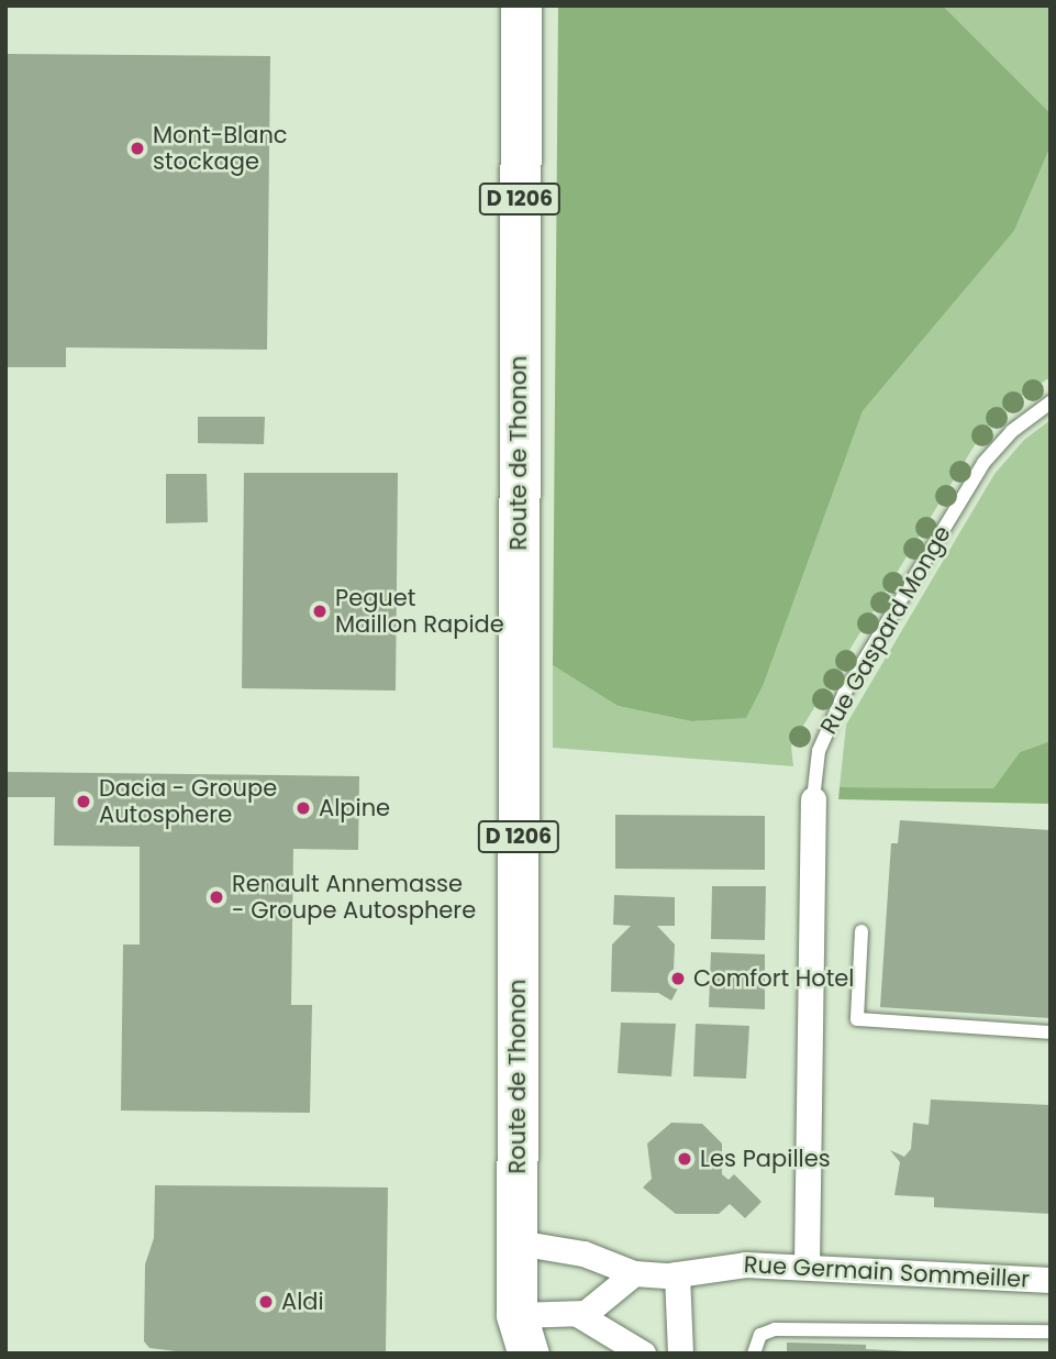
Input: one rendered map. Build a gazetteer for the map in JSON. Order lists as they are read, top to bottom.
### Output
{
  "streets": {
    "main road": ["D 1206", "Route de Thonon"],
    "street": ["Rue Gaspard Monge", "Rue Germain Sommeiller"]
  },
  "crossings": [
    ["Route de Thonon", "Rue Germain Sommeiller"],
    ["Rue Gaspard Monge", "Rue Germain Sommeiller"]
  ],
  "places": [
    "Mont-Blanc stockage",
    "Peguet Maillon Rapide",
    "Dacia - Groupe Autosphere",
    "Alpine",
    "Renault Annemasse - Groupe Autosphere",
    "Comfort Hotel",
    "Les Papilles",
    "Aldi"
  ]
}
